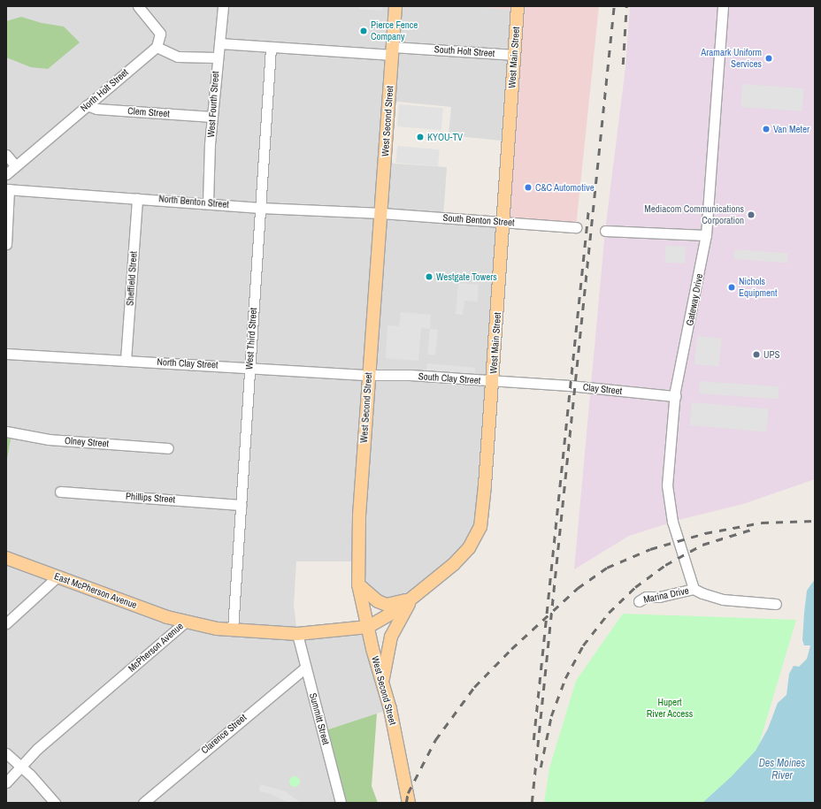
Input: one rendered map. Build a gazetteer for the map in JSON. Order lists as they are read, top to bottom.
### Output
{
  "streets": {
    "main road": [
      "West Main Street",
      "West Second Street",
      "East McPherson Avenue",
      "McPherson Avenue"
    ],
    "street": [
      "South Holt Street",
      "North Holt Street",
      "West Fourth Street",
      "Clem Street",
      "North Benton Street",
      "South Benton Street",
      "Sheffield Street",
      "Gateway Drive",
      "West Third Street",
      "North Clay Street",
      "South Clay Street",
      "Clay Street",
      "Olney Street",
      "Phillips Street",
      "Marina Drive",
      "Summitt Street",
      "Clarence Street"
    ]
  },
  "crossings": [
    ["South Holt Street", "West Main Street"],
    ["South Holt Street", "West Second Street"],
    ["West Main Street", "West Second Street"],
    ["West Main Street", "South Benton Street"],
    ["West Main Street", "South Clay Street"],
    ["West Main Street", "McPherson Avenue"],
    ["North Holt Street", "Clem Street"],
    ["West Fourth Street", "Clem Street"],
    ["West Fourth Street", "North Benton Street"],
    ["West Second Street", "North Benton Street"],
    ["West Second Street", "South Benton Street"],
    ["West Second Street", "North Clay Street"],
    ["West Second Street", "South Clay Street"],
    ["West Second Street", "McPherson Avenue"],
    ["North Benton Street", "South Benton Street"],
    ["North Benton Street", "Sheffield Street"],
    ["North Benton Street", "West Third Street"],
    ["Sheffield Street", "North Clay Street"],
    ["Gateway Drive", "Clay Street"],
    ["Gateway Drive", "Marina Drive"],
    ["West Third Street", "North Clay Street"],
    ["West Third Street", "Phillips Street"],
    ["West Third Street", "McPherson Avenue"],
    ["North Clay Street", "South Clay Street"],
    ["South Clay Street", "Clay Street"],
    ["East McPherson Avenue", "McPherson Avenue"],
    ["McPherson Avenue", "Summitt Street"],
    ["Summitt Street", "Clarence Street"]
  ],
  "water": ["Des Moines River"],
  "parks": ["Hupert River Access"],
  "places": [
    "Pierce Fence Company",
    "Aramark Uniform Services",
    "Van Meter",
    "KYOU-TV",
    "C&C Automotive",
    "Mediacom Communications Corporation",
    "Westgate Towers",
    "Nichols Equipment",
    "UPS"
  ]
}
